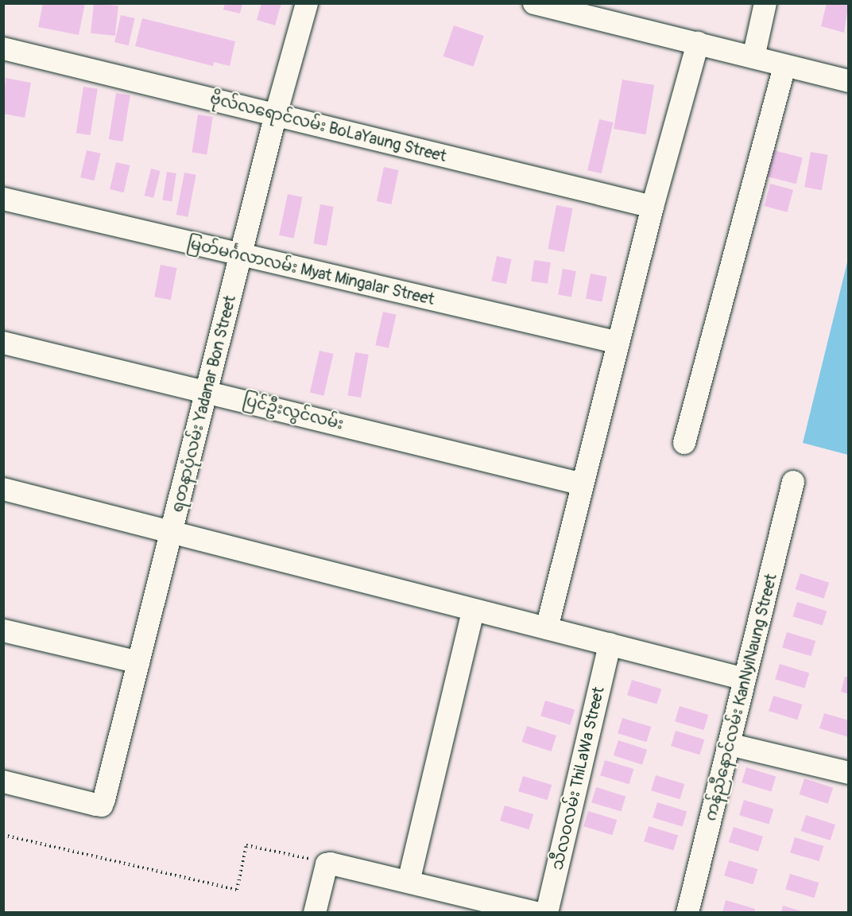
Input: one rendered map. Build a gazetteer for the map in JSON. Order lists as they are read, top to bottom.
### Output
{
  "streets": {
    "street": [
      "ဗိုလ်လရောင်လမ်း BoLaYaung Street",
      "မြတ်မင်္ဂလာလမ်း Myat Mingalar Street",
      "ရတနာပုံလမ်း Yadanar Bon Street",
      "ပြင်ဦးလွင်လမ်း",
      "ကန်ညီနောင်လမ်း KanNyiNaung Street",
      "သီလဝလမ်း ThiLaWa Street"
    ]
  },
  "crossings": [
    ["ဗိုလ်လရောင်လမ်း BoLaYaung Street", "ရတနာပုံလမ်း Yadanar Bon Street"],
    ["မြတ်မင်္ဂလာလမ်း Myat Mingalar Street", "ရတနာပုံလမ်း Yadanar Bon Street"],
    ["ရတနာပုံလမ်း Yadanar Bon Street", "ပြင်ဦးလွင်လမ်း"]
  ]
}
